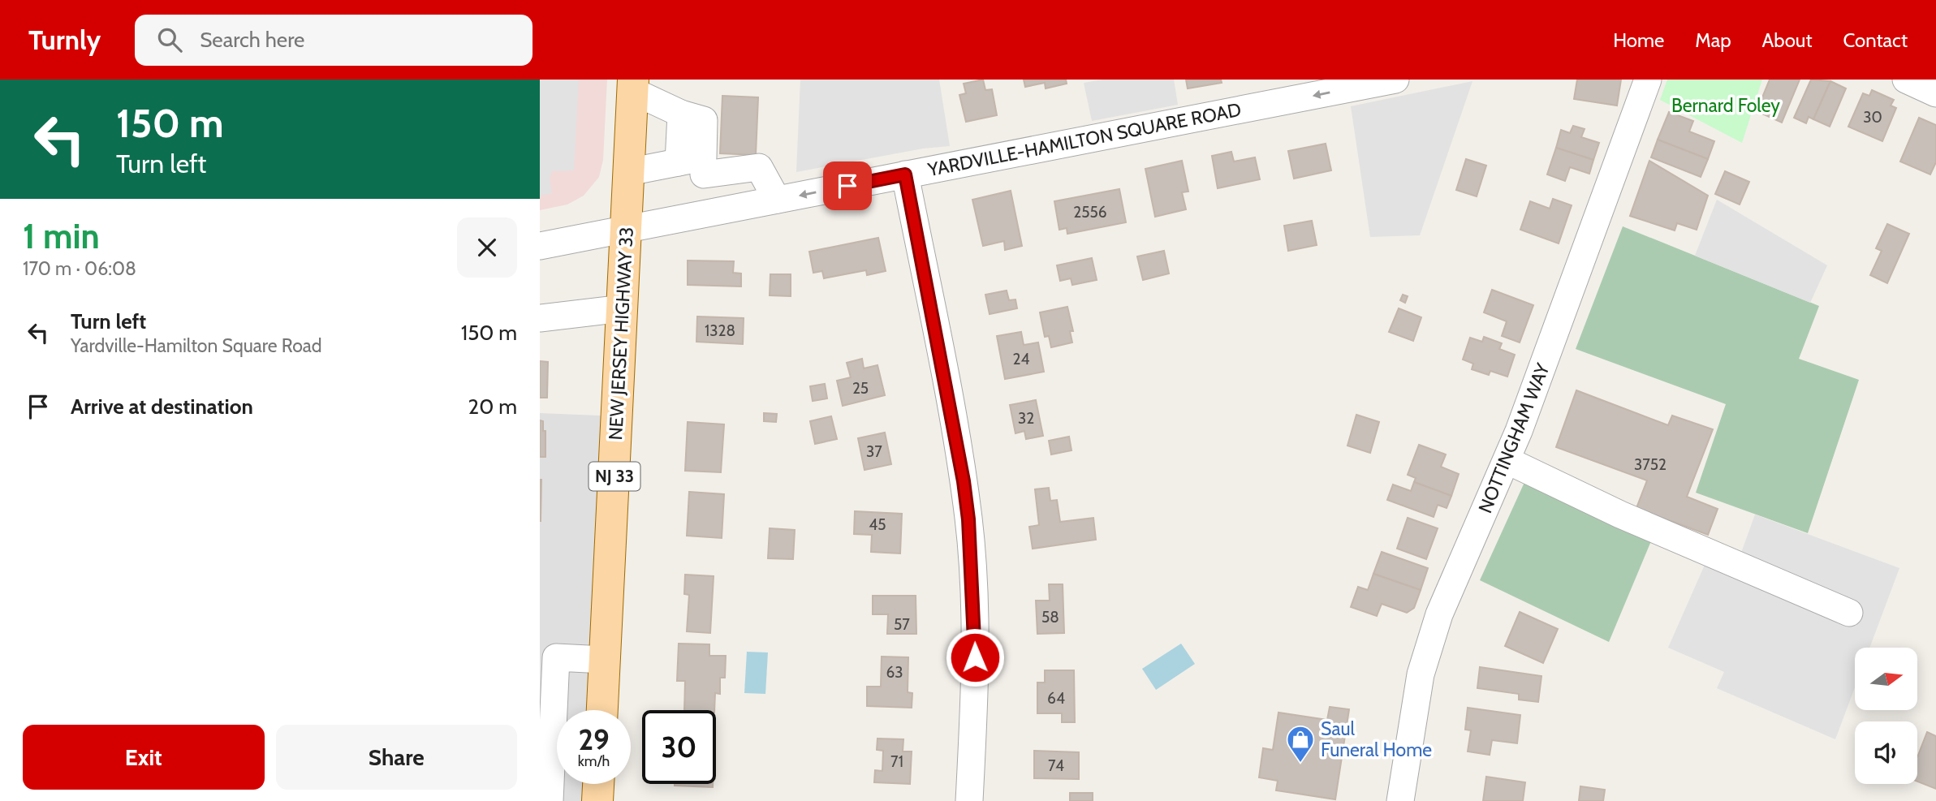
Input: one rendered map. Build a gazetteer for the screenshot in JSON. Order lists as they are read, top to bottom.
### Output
{
  "streets": {
    "main road": ["NEW JERSEY HIGHWAY 33", "NJ 33"],
    "street": ["YARDVILLE-HAMILTON SQUARE ROAD", "NOTTINGHAM WAY"]
  },
  "crossings": [
    ["YARDVILLE-HAMILTON SQUARE ROAD", "NEW JERSEY HIGHWAY 33"]
  ],
  "one_way": ["YARDVILLE-HAMILTON SQUARE ROAD"],
  "parks": ["Bernard Foley"],
  "places": {
    "shop": ["Saul Funeral Home"]
  },
  "house_numbers": [
    "30",
    "2556",
    "1328",
    "24",
    "25",
    "32",
    "37",
    "3752",
    "45",
    "58",
    "57",
    "63",
    "64",
    "71",
    "74"
  ],
  "north": "right",
  "page": {
    "header": "Turnly",
    "search": "Search here",
    "nav": [
      "Home",
      "Map",
      "About",
      "Contact"
    ],
    "turn": ["150 m", "Turn left"],
    "heading": ["1 min", "170 m · 06:08"],
    "list": [
      {
        "name": "Turn left",
        "note": "Yardville-Hamilton Square Road",
        "value": "150 m"
      },
      {
        "name": "Arrive at destination",
        "value": "20 m"
      }
    ],
    "speed": "29 km/h",
    "limit": "30",
    "buttons": ["Exit", "Share"]
  }
}
